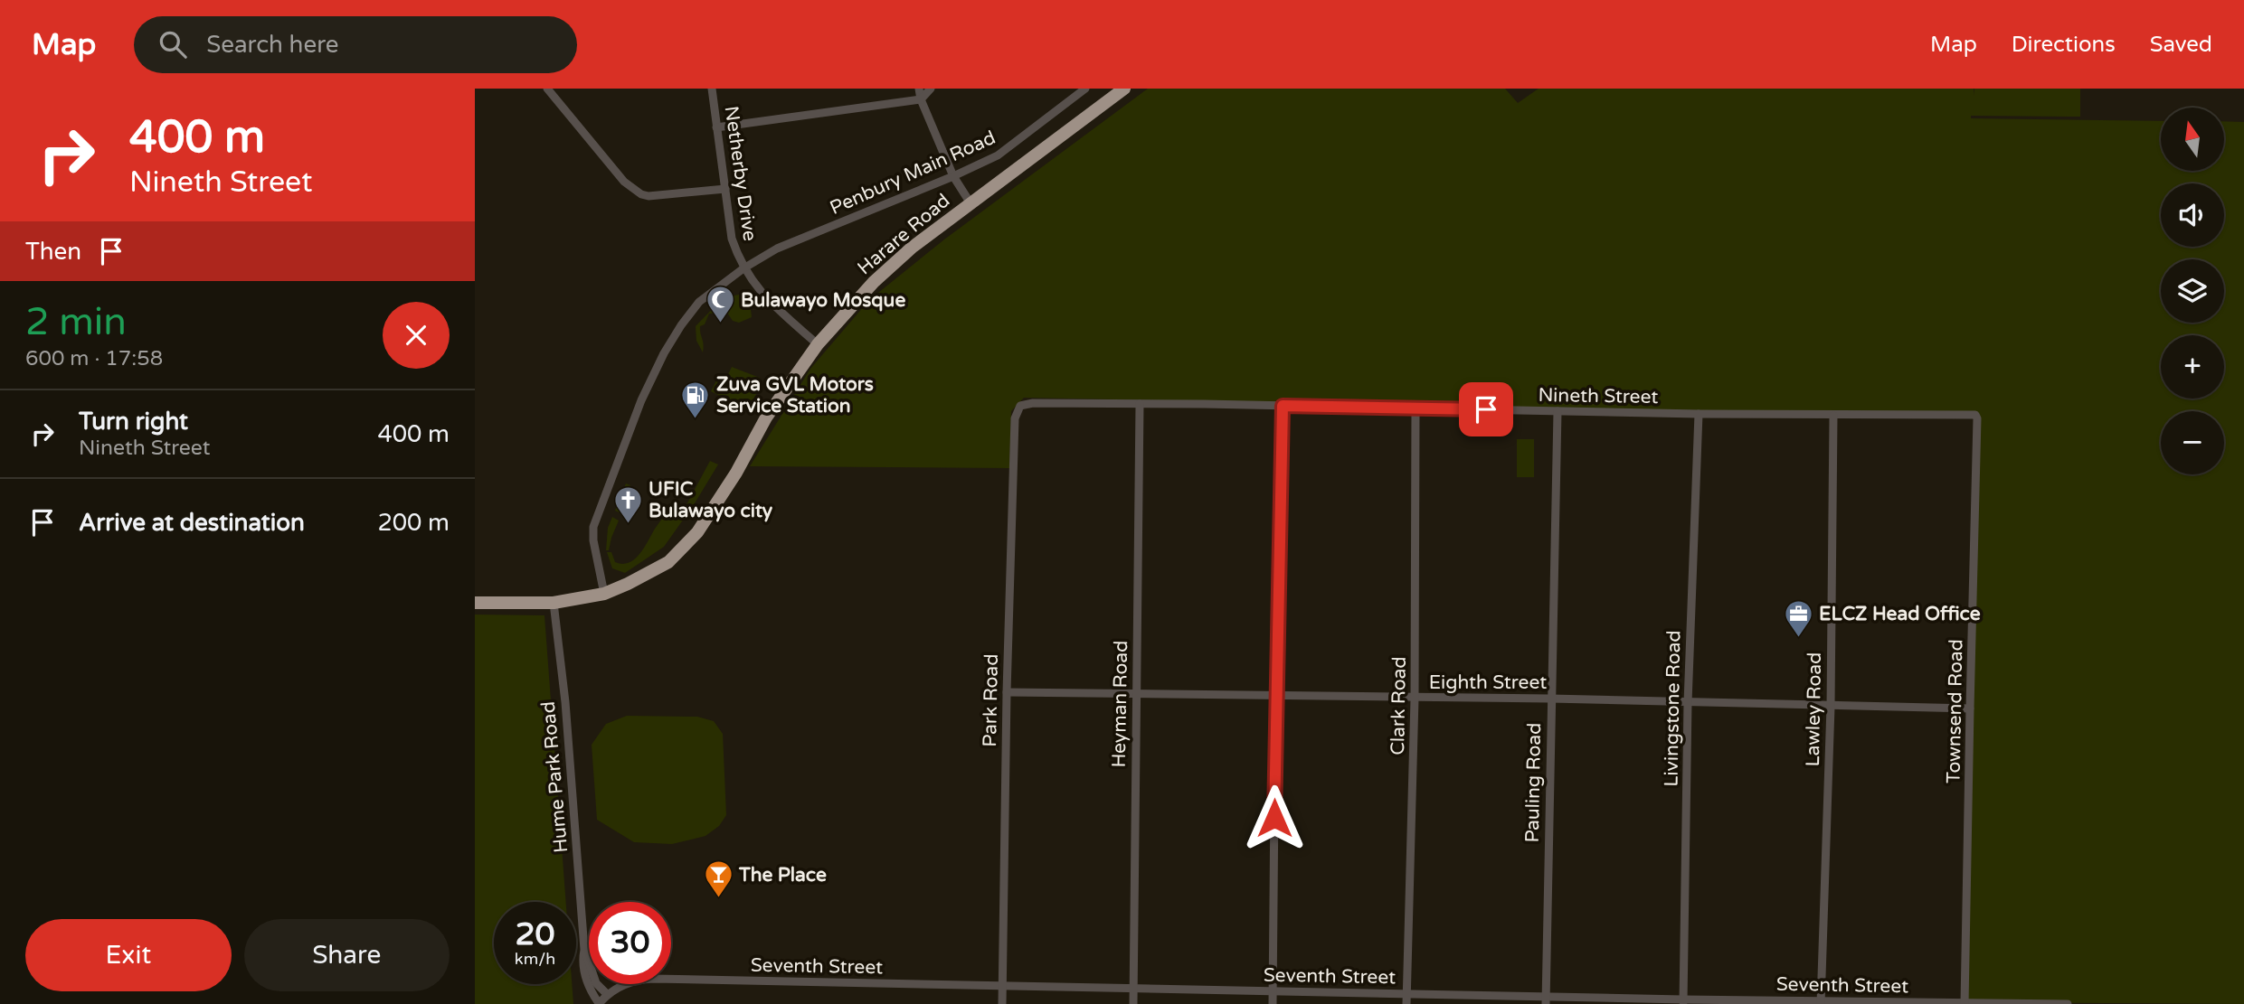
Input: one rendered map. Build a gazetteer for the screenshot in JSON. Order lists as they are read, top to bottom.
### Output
{
  "streets": {
    "highway": ["Harare Road"],
    "street": [
      "Penbury Main Road",
      "Netherby Drive",
      "Nineth Street",
      "Eighth Street",
      "Park Road",
      "Heyman Road",
      "Clark Road",
      "Livingstone Road",
      "Lawley Road",
      "Townsend Road",
      "Hume Park Road",
      "Pauling Road",
      "Seventh Street"
    ]
  },
  "crossings": [
    ["Penbury Main Road", "Netherby Drive"],
    ["Penbury Main Road", "Harare Road"],
    ["Netherby Drive", "Harare Road"],
    ["Harare Road", "Hume Park Road"],
    ["Nineth Street", "Park Road"],
    ["Nineth Street", "Heyman Road"],
    ["Nineth Street", "Clark Road"],
    ["Nineth Street", "Livingstone Road"],
    ["Nineth Street", "Lawley Road"],
    ["Nineth Street", "Townsend Road"],
    ["Nineth Street", "Pauling Road"],
    ["Eighth Street", "Park Road"],
    ["Eighth Street", "Heyman Road"],
    ["Eighth Street", "Clark Road"],
    ["Eighth Street", "Livingstone Road"],
    ["Eighth Street", "Lawley Road"],
    ["Eighth Street", "Townsend Road"],
    ["Eighth Street", "Pauling Road"],
    ["Park Road", "Seventh Street"],
    ["Heyman Road", "Seventh Street"],
    ["Clark Road", "Seventh Street"],
    ["Livingstone Road", "Seventh Street"],
    ["Lawley Road", "Seventh Street"],
    ["Townsend Road", "Seventh Street"],
    ["Hume Park Road", "Seventh Street"],
    ["Pauling Road", "Seventh Street"]
  ],
  "places": {
    "mosque": ["Bulawayo Mosque"],
    "fuel station": ["Zuva GVL Motors Service Station"],
    "church": ["UFIC Bulawayo city"],
    "office": ["ELCZ Head Office"],
    "bar": ["The Place"]
  },
  "north": "top",
  "page": {
    "header": "Map",
    "search": "Search here",
    "nav": ["Map", "Directions", "Saved"],
    "turn": ["400 m", "Nineth Street"],
    "map_buttons": ["+", "−"],
    "then": "Then",
    "heading": ["2 min", "600 m · 17:58"],
    "list": [
      {
        "name": "Turn right",
        "note": "Nineth Street",
        "value": "400 m"
      },
      {
        "name": "Arrive at destination",
        "value": "200 m"
      }
    ],
    "speed": "20 km/h",
    "limit": "30",
    "buttons": ["Exit", "Share"]
  }
}
